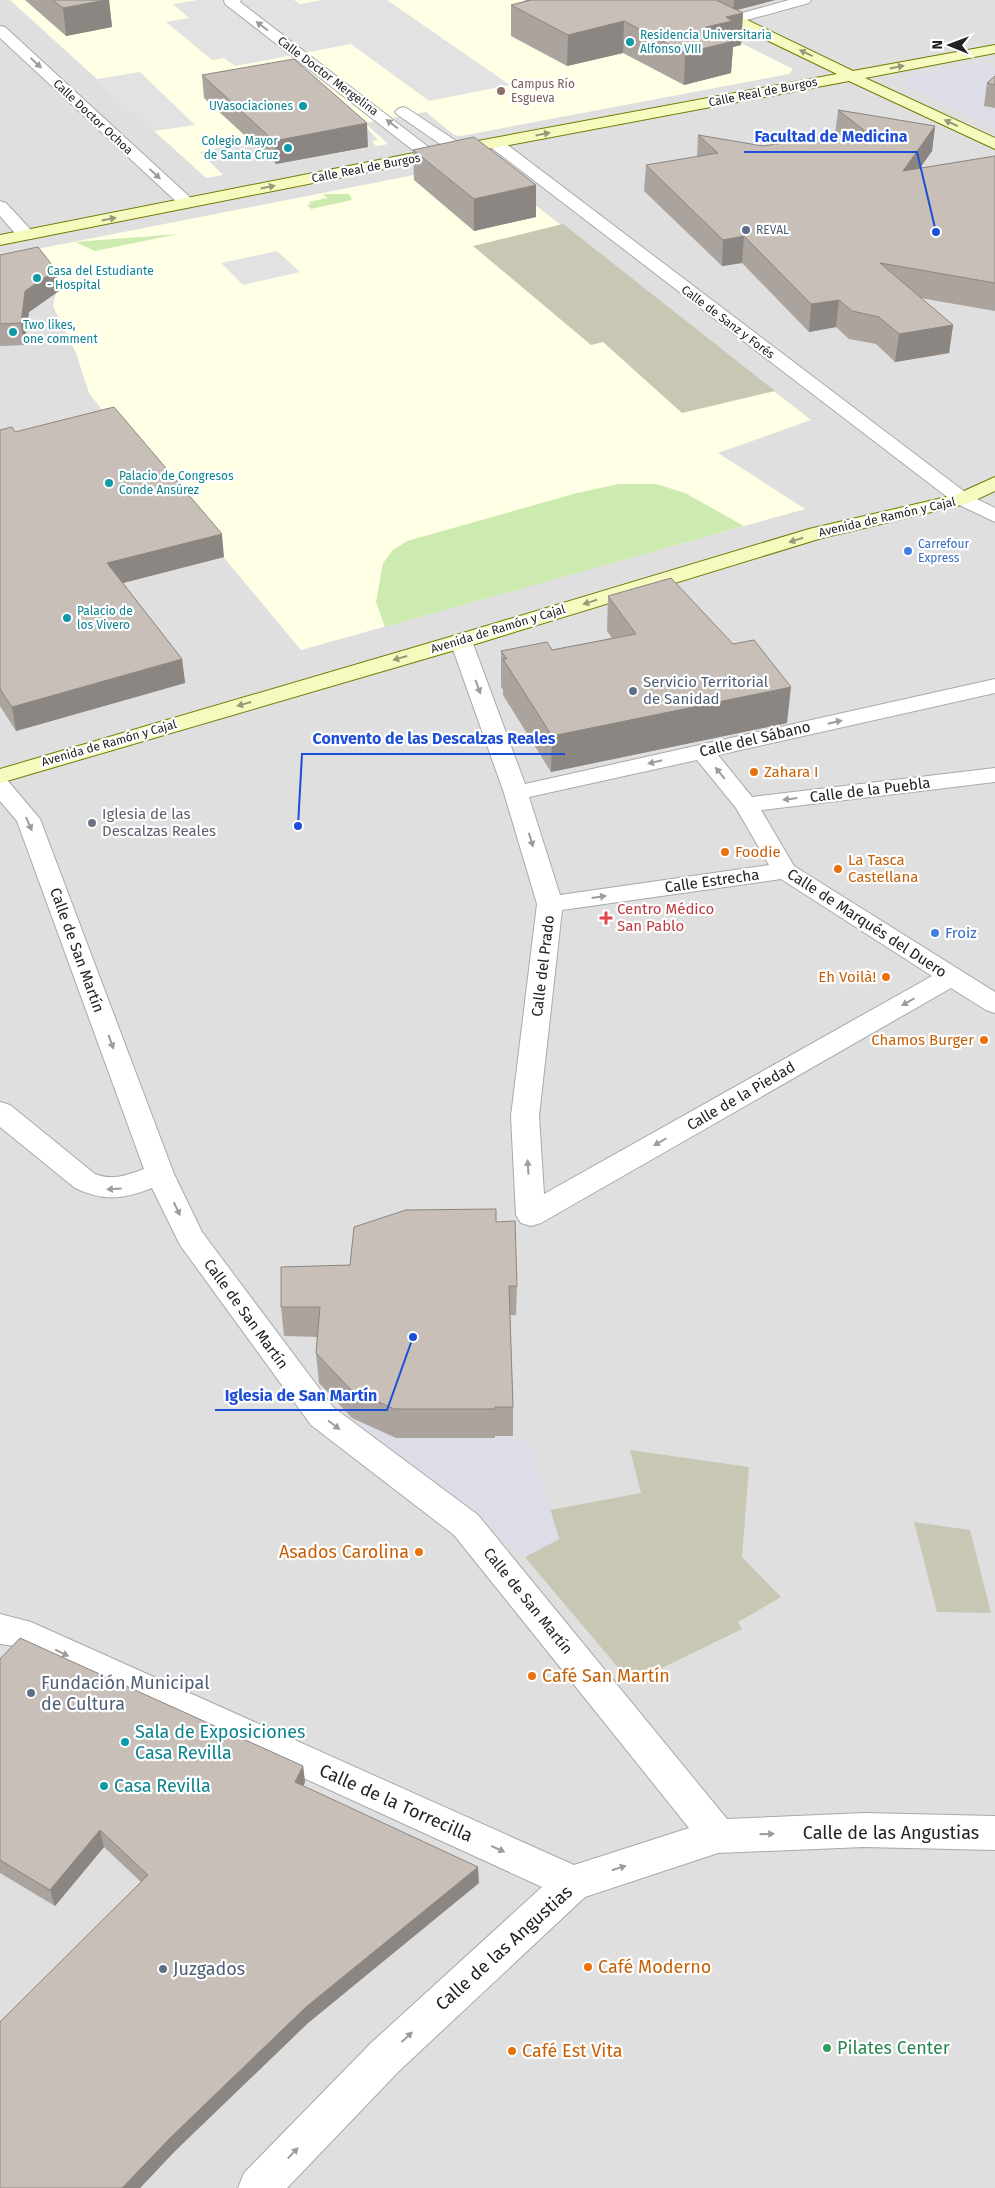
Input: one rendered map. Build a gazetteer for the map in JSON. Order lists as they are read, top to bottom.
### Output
{
  "streets": {
    "street": [
      "Calle Doctor Mergelina",
      "Calle Real de Burgos",
      "Calle Doctor Ochoa",
      "Calle de Sanz y Forés",
      "Avenida de Ramón y Cajal",
      "Calle del Sábano",
      "Calle de la Puebla",
      "Calle Estrecha",
      "Calle de Marqués del Duero",
      "Calle de San Martín",
      "Calle del Prado",
      "Calle de la Piedad",
      "Calle de la Torrecilla",
      "Calle de las Angustias"
    ]
  },
  "crossings": [
    ["Calle Doctor Mergelina", "Calle Real de Burgos"],
    ["Calle Real de Burgos", "Calle Doctor Ochoa"],
    ["Calle Real de Burgos", "Calle de Sanz y Forés"],
    ["Calle de Sanz y Forés", "Avenida de Ramón y Cajal"],
    ["Avenida de Ramón y Cajal", "Calle del Prado"],
    ["Calle del Sábano", "Calle de Marqués del Duero"],
    ["Calle del Sábano", "Calle del Prado"],
    ["Calle de la Puebla", "Calle de Marqués del Duero"],
    ["Calle Estrecha", "Calle de Marqués del Duero"],
    ["Calle Estrecha", "Calle del Prado"],
    ["Calle de Marqués del Duero", "Calle de la Piedad"],
    ["Calle de San Martín", "Calle de las Angustias"],
    ["Calle del Prado", "Calle de la Piedad"],
    ["Calle de la Torrecilla", "Calle de las Angustias"]
  ],
  "one_way": [
    "Calle Doctor Mergelina",
    "Calle Real de Burgos",
    "Calle Doctor Ochoa",
    "Avenida de Ramón y Cajal",
    "Calle de la Puebla",
    "Calle Estrecha",
    "Calle de San Martín",
    "Calle de la Piedad",
    "Calle de la Torrecilla",
    "Calle de las Angustias"
  ],
  "places": {
    "other": [
      "Residencia Universitaria Alfonso VIII",
      "Campus Río Esgueva",
      "UVasociaciones",
      "Colegio Mayor de Santa Cruz",
      "REVAL",
      "Facultad de Medicina",
      "Casa del Estudiante - Hospital",
      "Two likes, one comment",
      "Palacio de Congresos Conde Ansúrez",
      "Carrefour Express",
      "Palacio de los Vivero",
      "Servicio Territorial de Sanidad",
      "Zahara I",
      "Iglesia de las Descalzas Reales",
      "Convento de las Descalzas Reales",
      "Foodie",
      "La Tasca Castellana",
      "Froiz",
      "Eh Voilà!",
      "Chamos Burger",
      "Iglesia de San Martín",
      "Asados Carolina",
      "Café San Martín",
      "Fundación Municipal de Cultura",
      "Sala de Exposiciones Casa Revilla",
      "Casa Revilla",
      "Café Moderno",
      "Juzgados",
      "Pilates Center",
      "Café Est Vita"
    ],
    "health": ["Centro Médico San Pablo"]
  },
  "north": "left"
}
